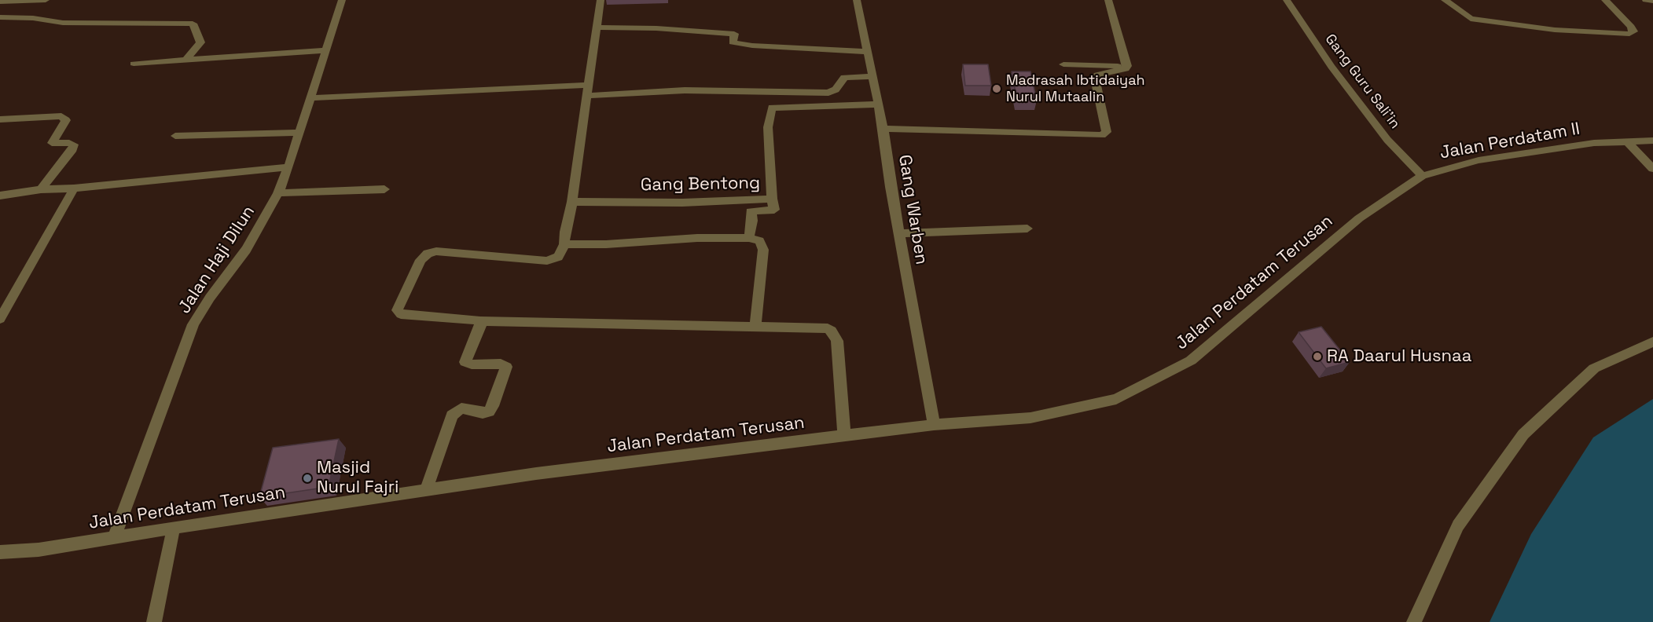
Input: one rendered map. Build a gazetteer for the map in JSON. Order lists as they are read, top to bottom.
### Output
{
  "streets": {
    "street": [
      "Gang Guru Sali'in",
      "Jalan Perdatam II",
      "Gang Bentong",
      "Gang Warben",
      "Jalan Haji Dilun",
      "Jalan Perdatam Terusan"
    ]
  },
  "crossings": [
    ["Gang Guru Sali'in", "Jalan Perdatam II"],
    ["Jalan Perdatam II", "Jalan Perdatam Terusan"],
    ["Gang Bentong", "Gang Warben"],
    ["Gang Warben", "Jalan Perdatam Terusan"],
    ["Jalan Haji Dilun", "Jalan Perdatam Terusan"]
  ],
  "places": ["Madrasah Ibtidaiyah Nurul Mutaalin", "RA Daarul Husnaa", "Masjid Nurul Fajri"]
}
